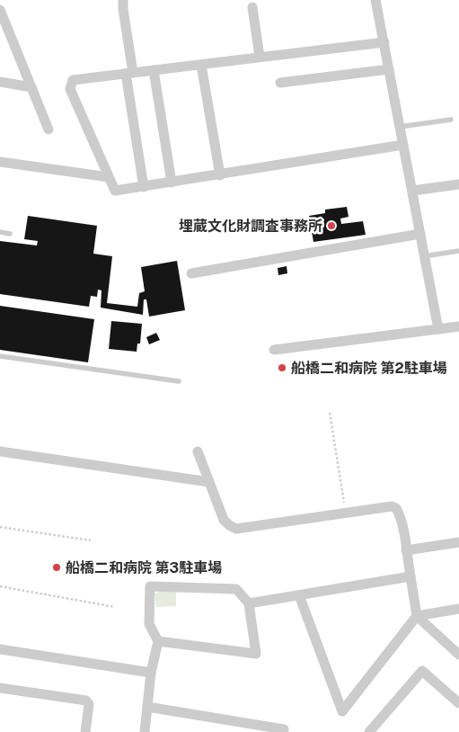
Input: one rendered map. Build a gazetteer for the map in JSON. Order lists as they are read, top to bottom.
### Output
{
  "places": ["埋蔵文化財調査事務所", "船橋二和病院 第2駐車場", "船橋二和病院 第3駐車場"]
}
